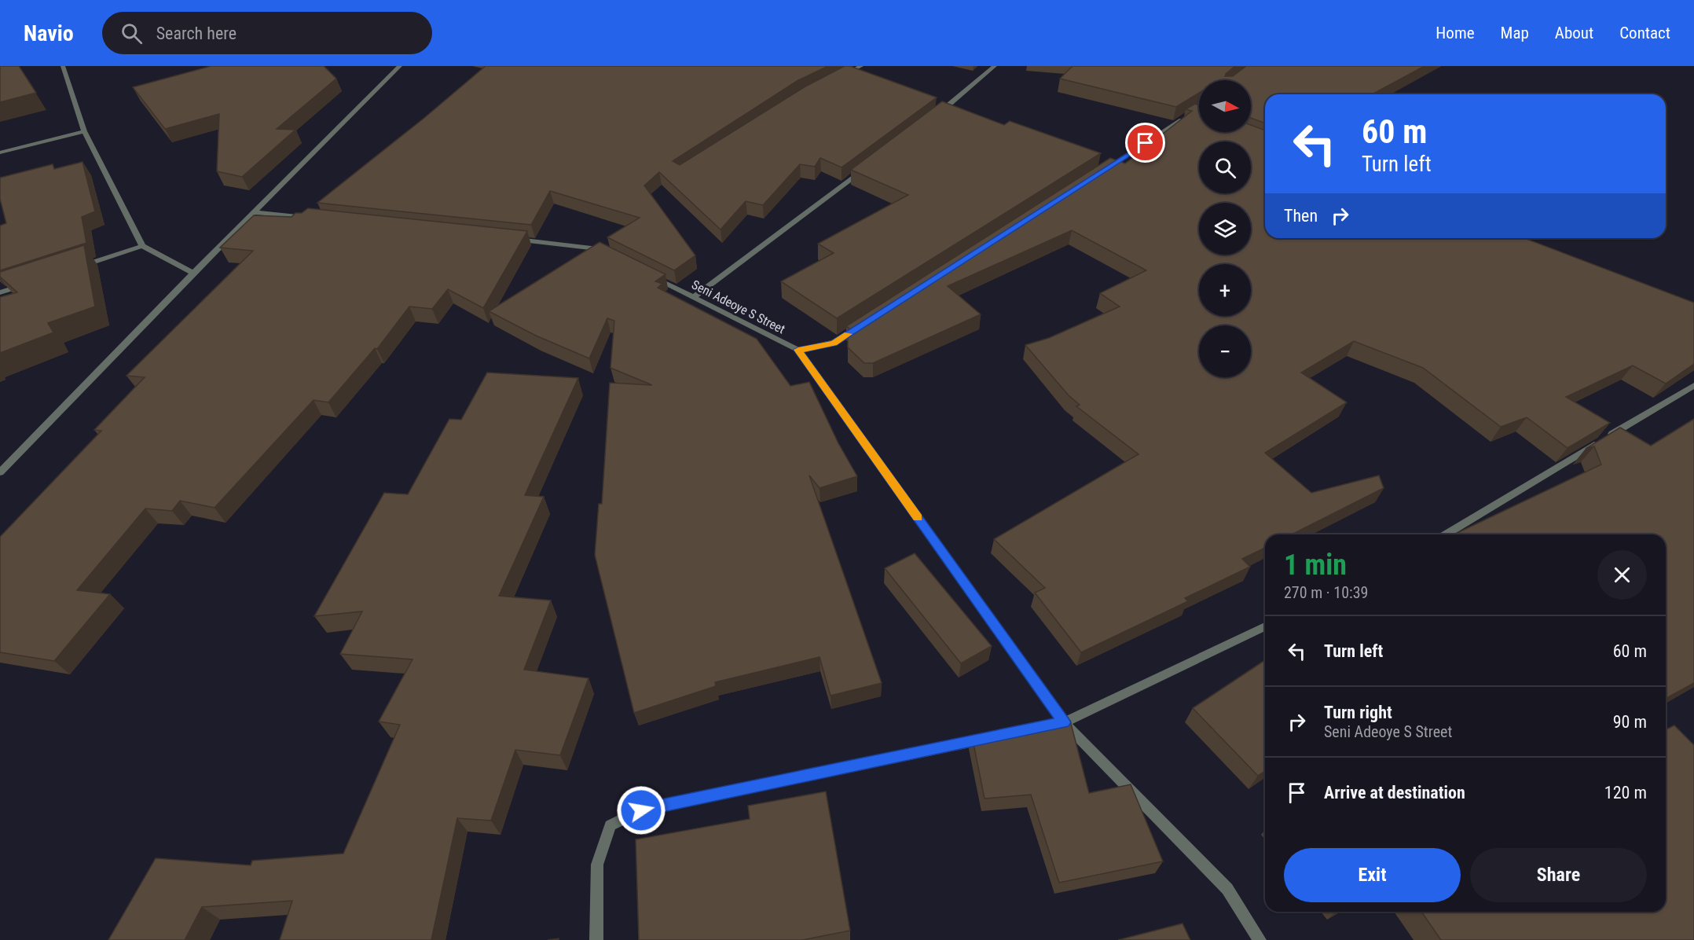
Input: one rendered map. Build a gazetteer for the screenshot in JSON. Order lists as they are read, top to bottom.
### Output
{
  "streets": {
    "street": ["Seni Adeoye S Street"]
  },
  "north": "right",
  "page": {
    "header": "Navio",
    "search": "Search here",
    "nav": [
      "Home",
      "Map",
      "About",
      "Contact"
    ],
    "map_buttons": ["+", "−"],
    "turn": ["60 m", "Turn left"],
    "then": "Then",
    "heading": ["1 min", "270 m · 10:39"],
    "list": [
      {
        "name": "Turn left",
        "value": "60 m"
      },
      {
        "name": "Turn right",
        "note": "Seni Adeoye S Street",
        "value": "90 m"
      },
      {
        "name": "Arrive at destination",
        "value": "120 m"
      }
    ],
    "buttons": ["Exit", "Share"]
  }
}
